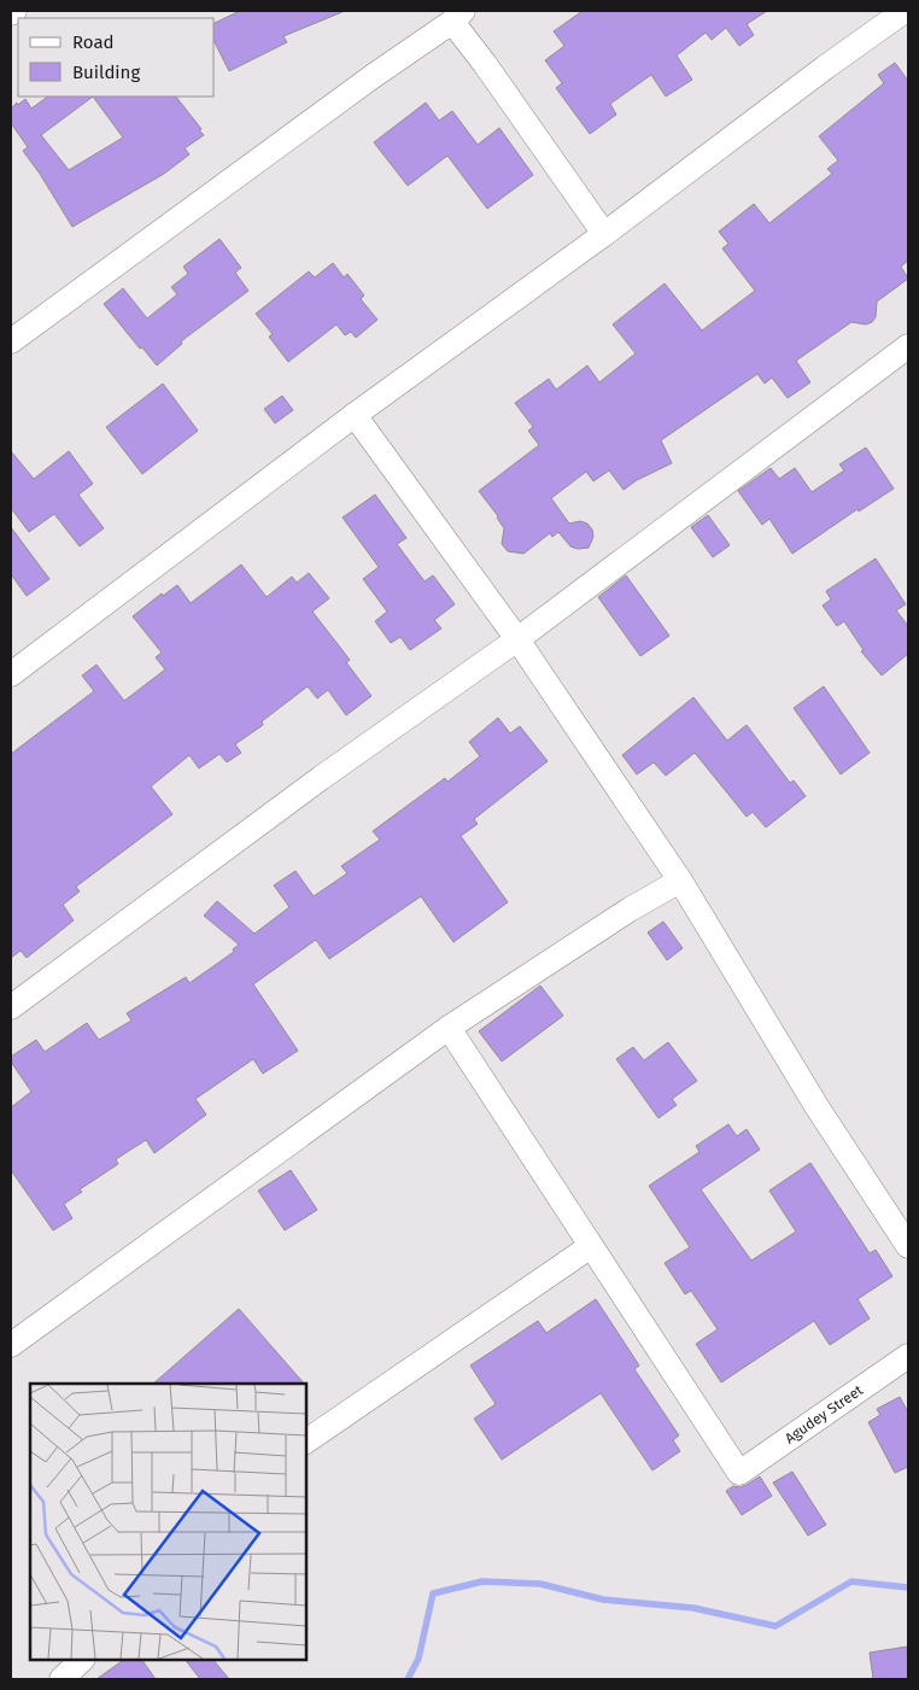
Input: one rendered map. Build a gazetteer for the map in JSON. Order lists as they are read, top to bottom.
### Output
{
  "streets": {
    "street": ["Agudey Street"]
  },
  "legend": ["Road", "Building"]
}
